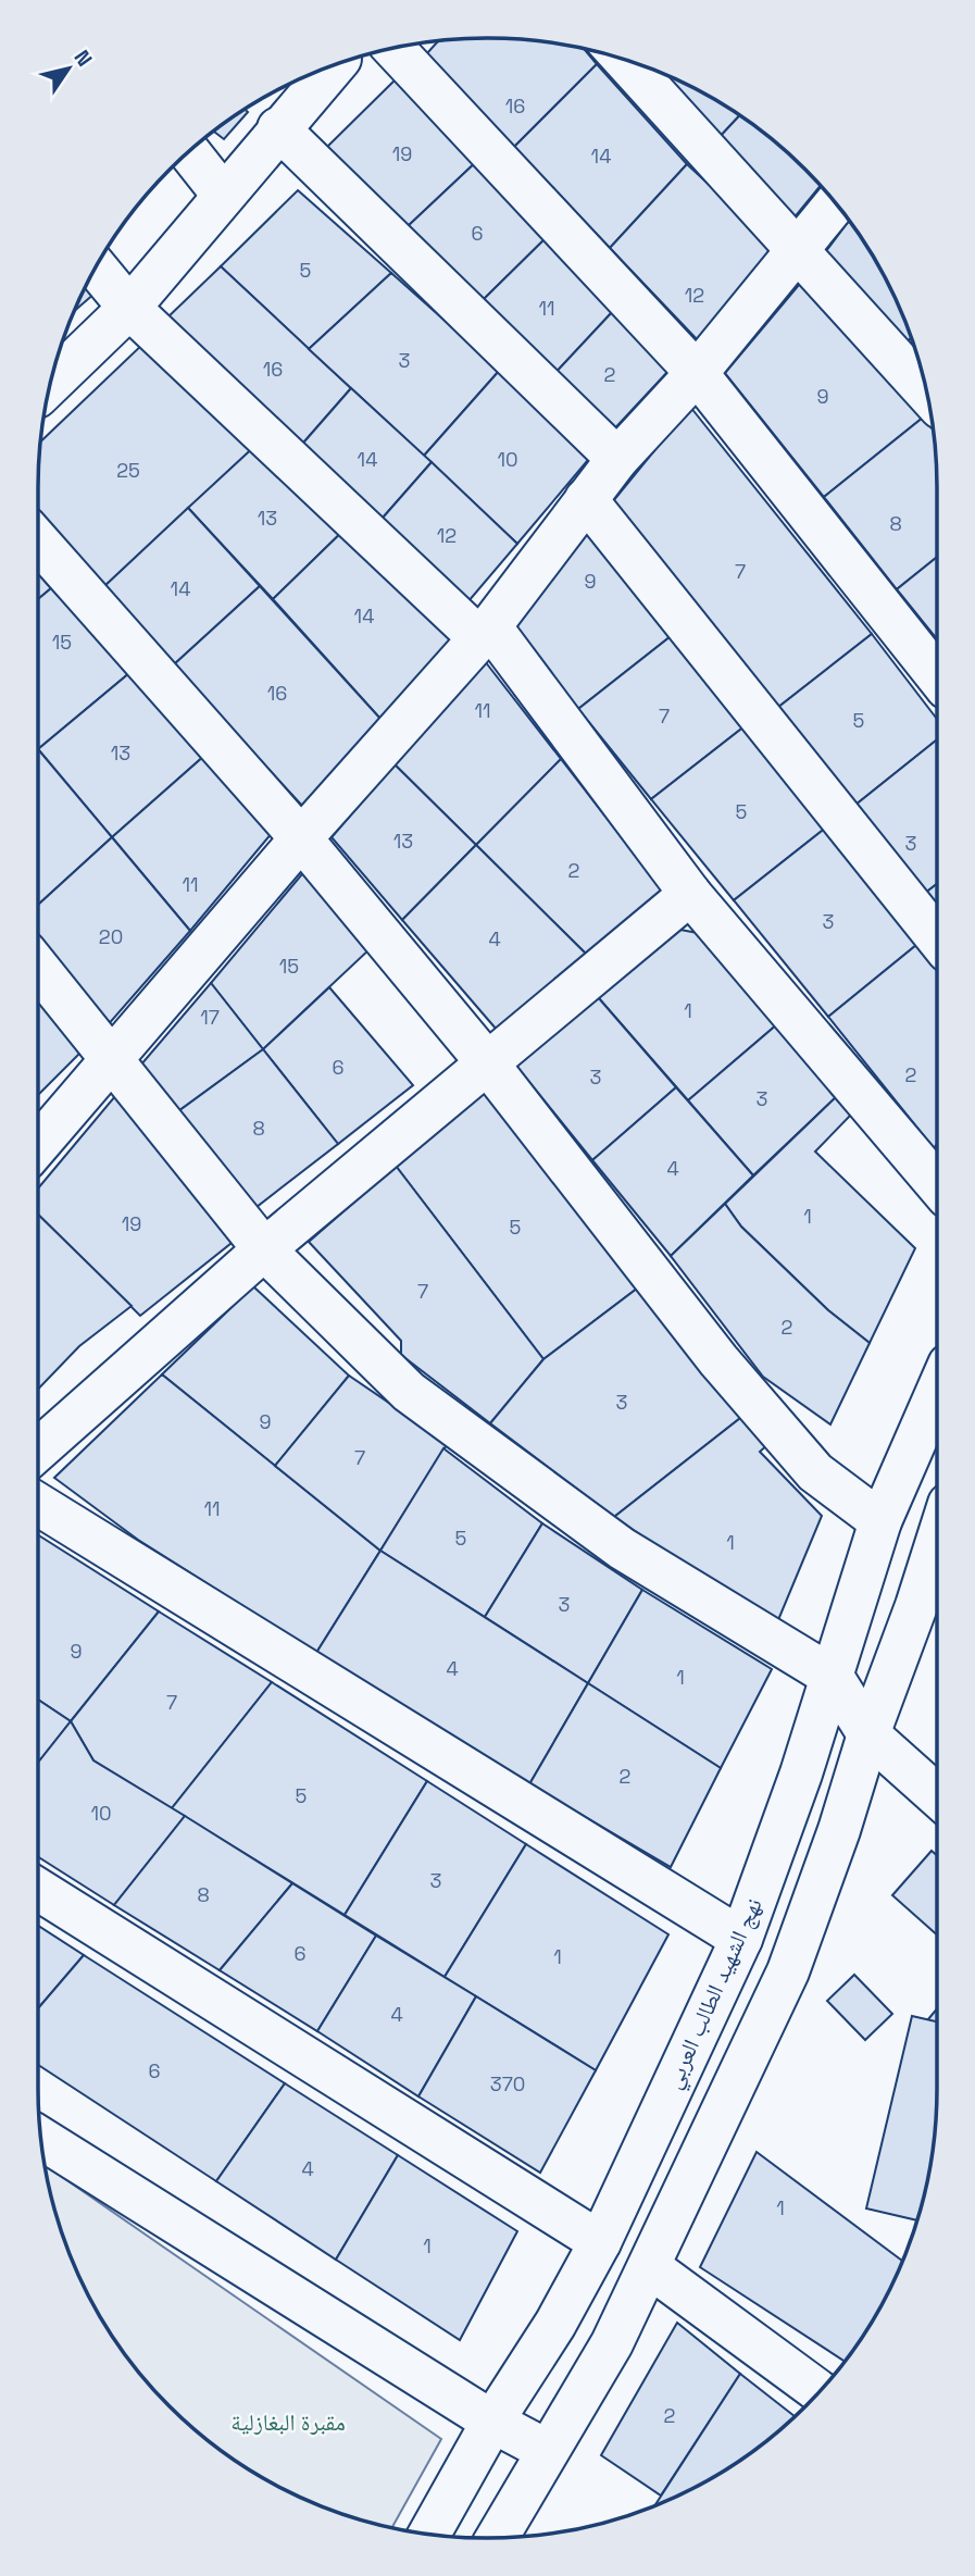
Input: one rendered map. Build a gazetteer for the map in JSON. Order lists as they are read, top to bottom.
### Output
{
  "streets": {
    "street": ["نهج الشهيد الطالب العربي"]
  },
  "parks": ["مقبرة البغازلية"],
  "house_numbers": [
    "16",
    "19",
    "14",
    "6",
    "5",
    "12",
    "11",
    "3",
    "16",
    "2",
    "9",
    "14",
    "10",
    "25",
    "13",
    "8",
    "12",
    "7",
    "9",
    "14",
    "14",
    "15",
    "16",
    "11",
    "7",
    "5",
    "13",
    "5",
    "13",
    "3",
    "2",
    "11",
    "3",
    "20",
    "4",
    "15",
    "1",
    "17",
    "6",
    "2",
    "3",
    "3",
    "8",
    "4",
    "1",
    "19",
    "5",
    "7",
    "2",
    "3",
    "9",
    "7",
    "11",
    "5",
    "1",
    "3",
    "9",
    "4",
    "1",
    "7",
    "2",
    "5",
    "10",
    "3",
    "8",
    "6",
    "1",
    "4",
    "6",
    "370",
    "4",
    "1",
    "1",
    "2"
  ],
  "north": "top right"
}
